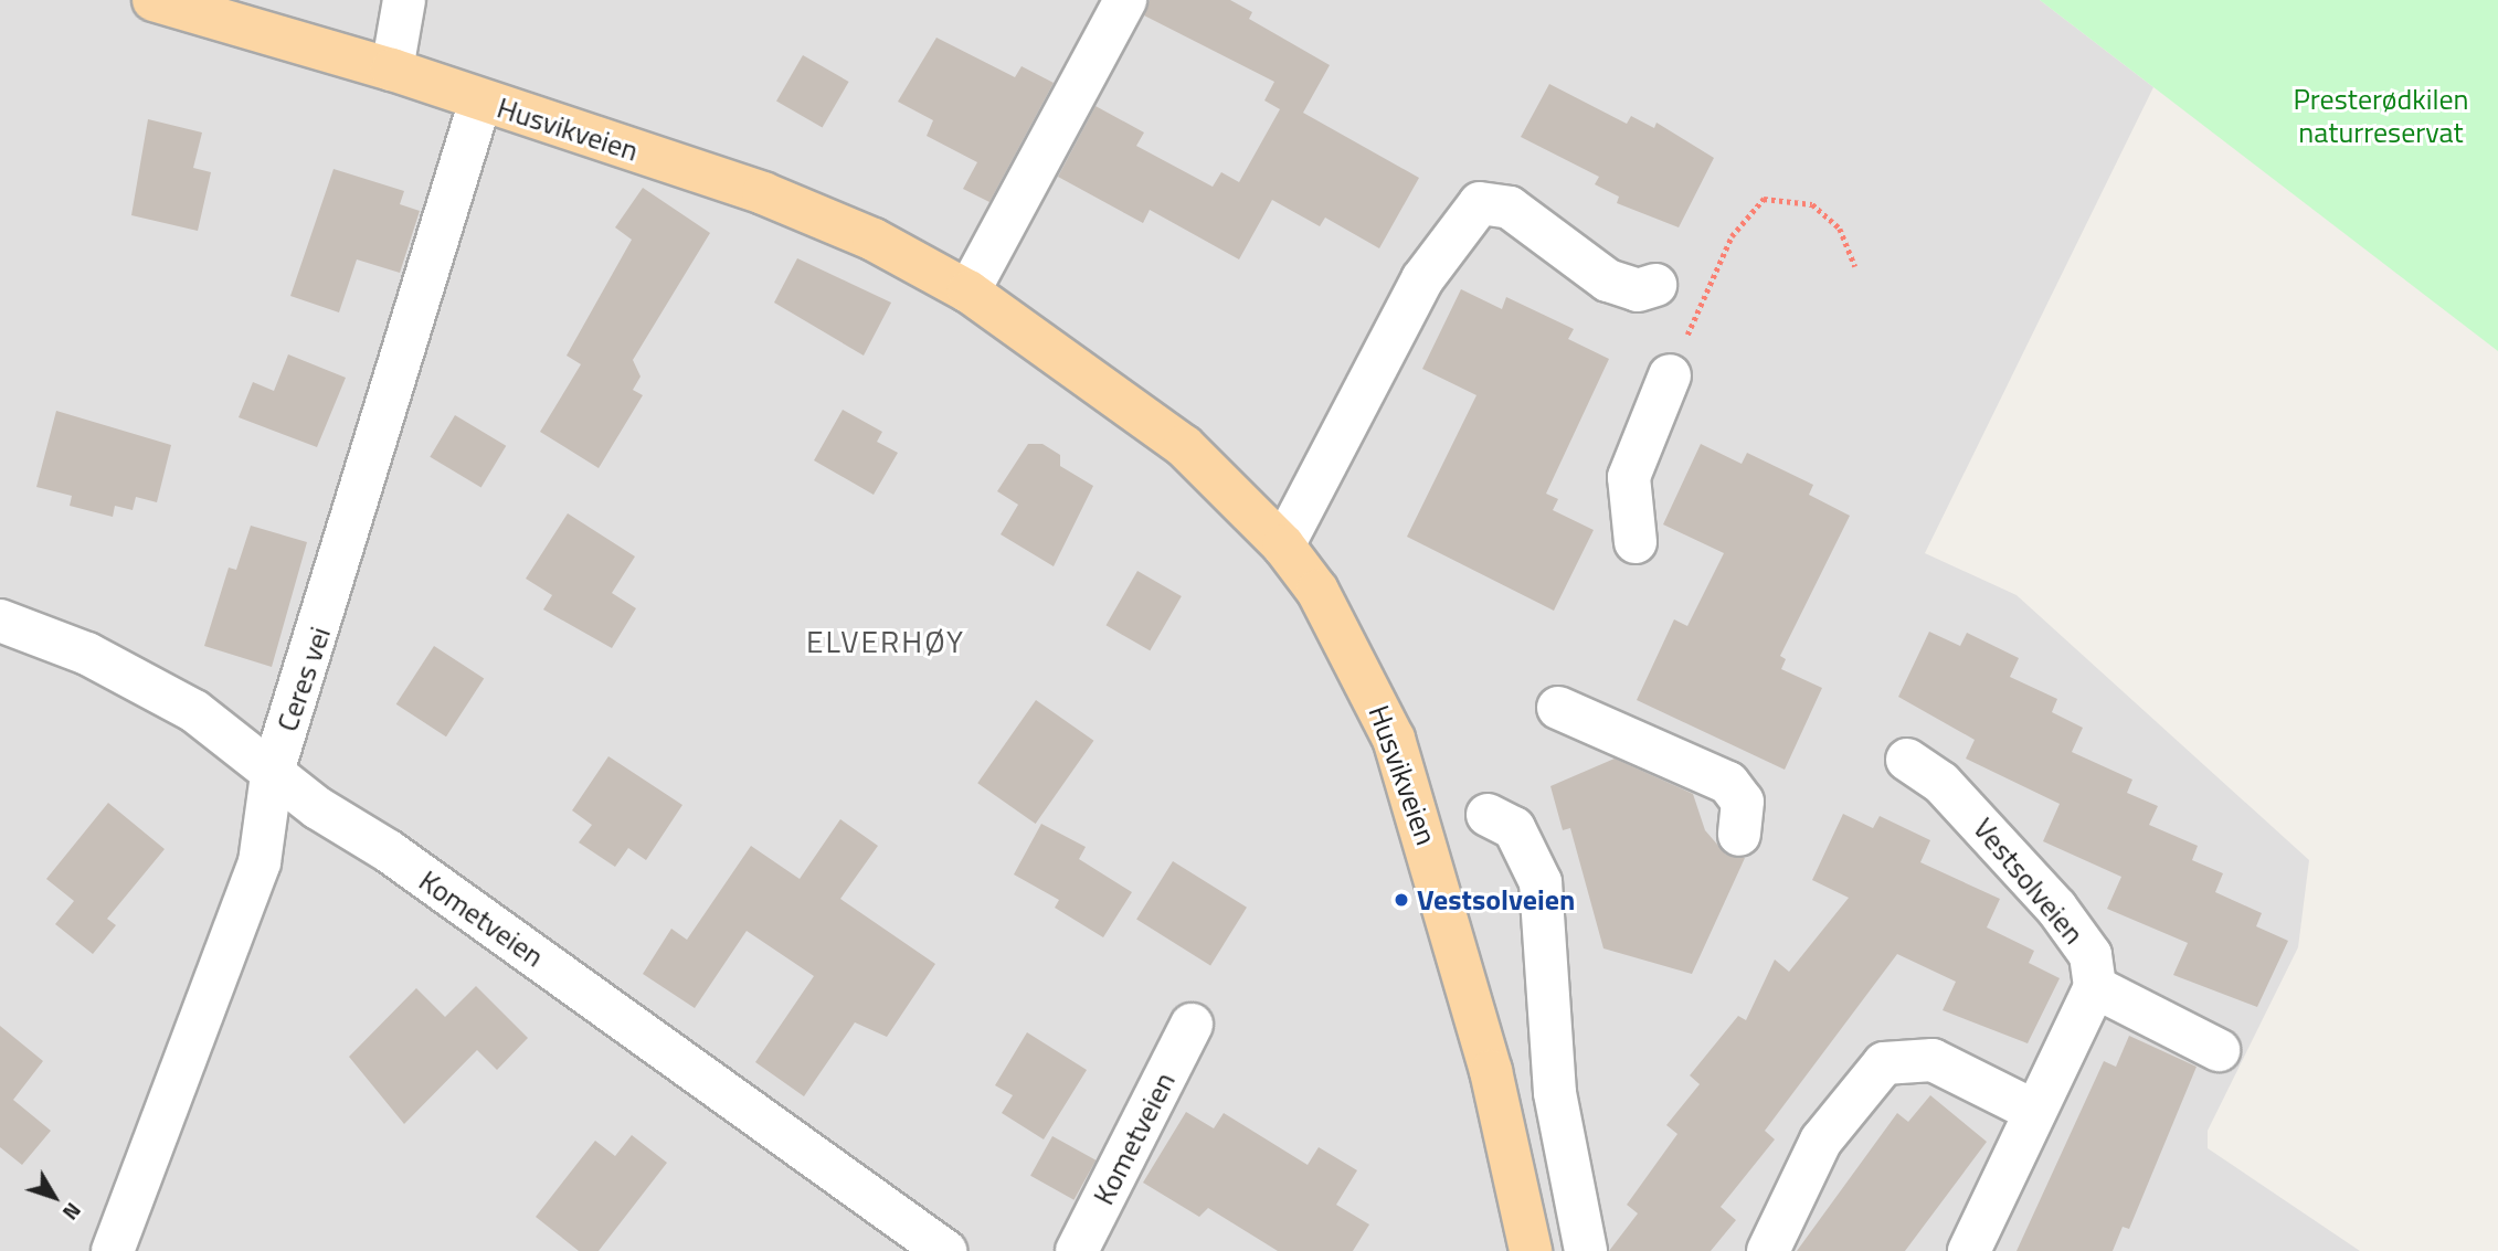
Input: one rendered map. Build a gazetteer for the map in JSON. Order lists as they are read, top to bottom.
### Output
{
  "streets": {
    "main road": ["Husvikveien"],
    "street": ["Ceres vei", "Vestsolveien", "Kometveien"]
  },
  "crossings": [
    ["Husvikveien", "Ceres vei"],
    ["Ceres vei", "Kometveien"]
  ],
  "districts": ["ELVERHØY"],
  "parks": ["Presterødkilen naturreservat"],
  "places": ["Vestsolveien"],
  "north": "bottom right"
}
